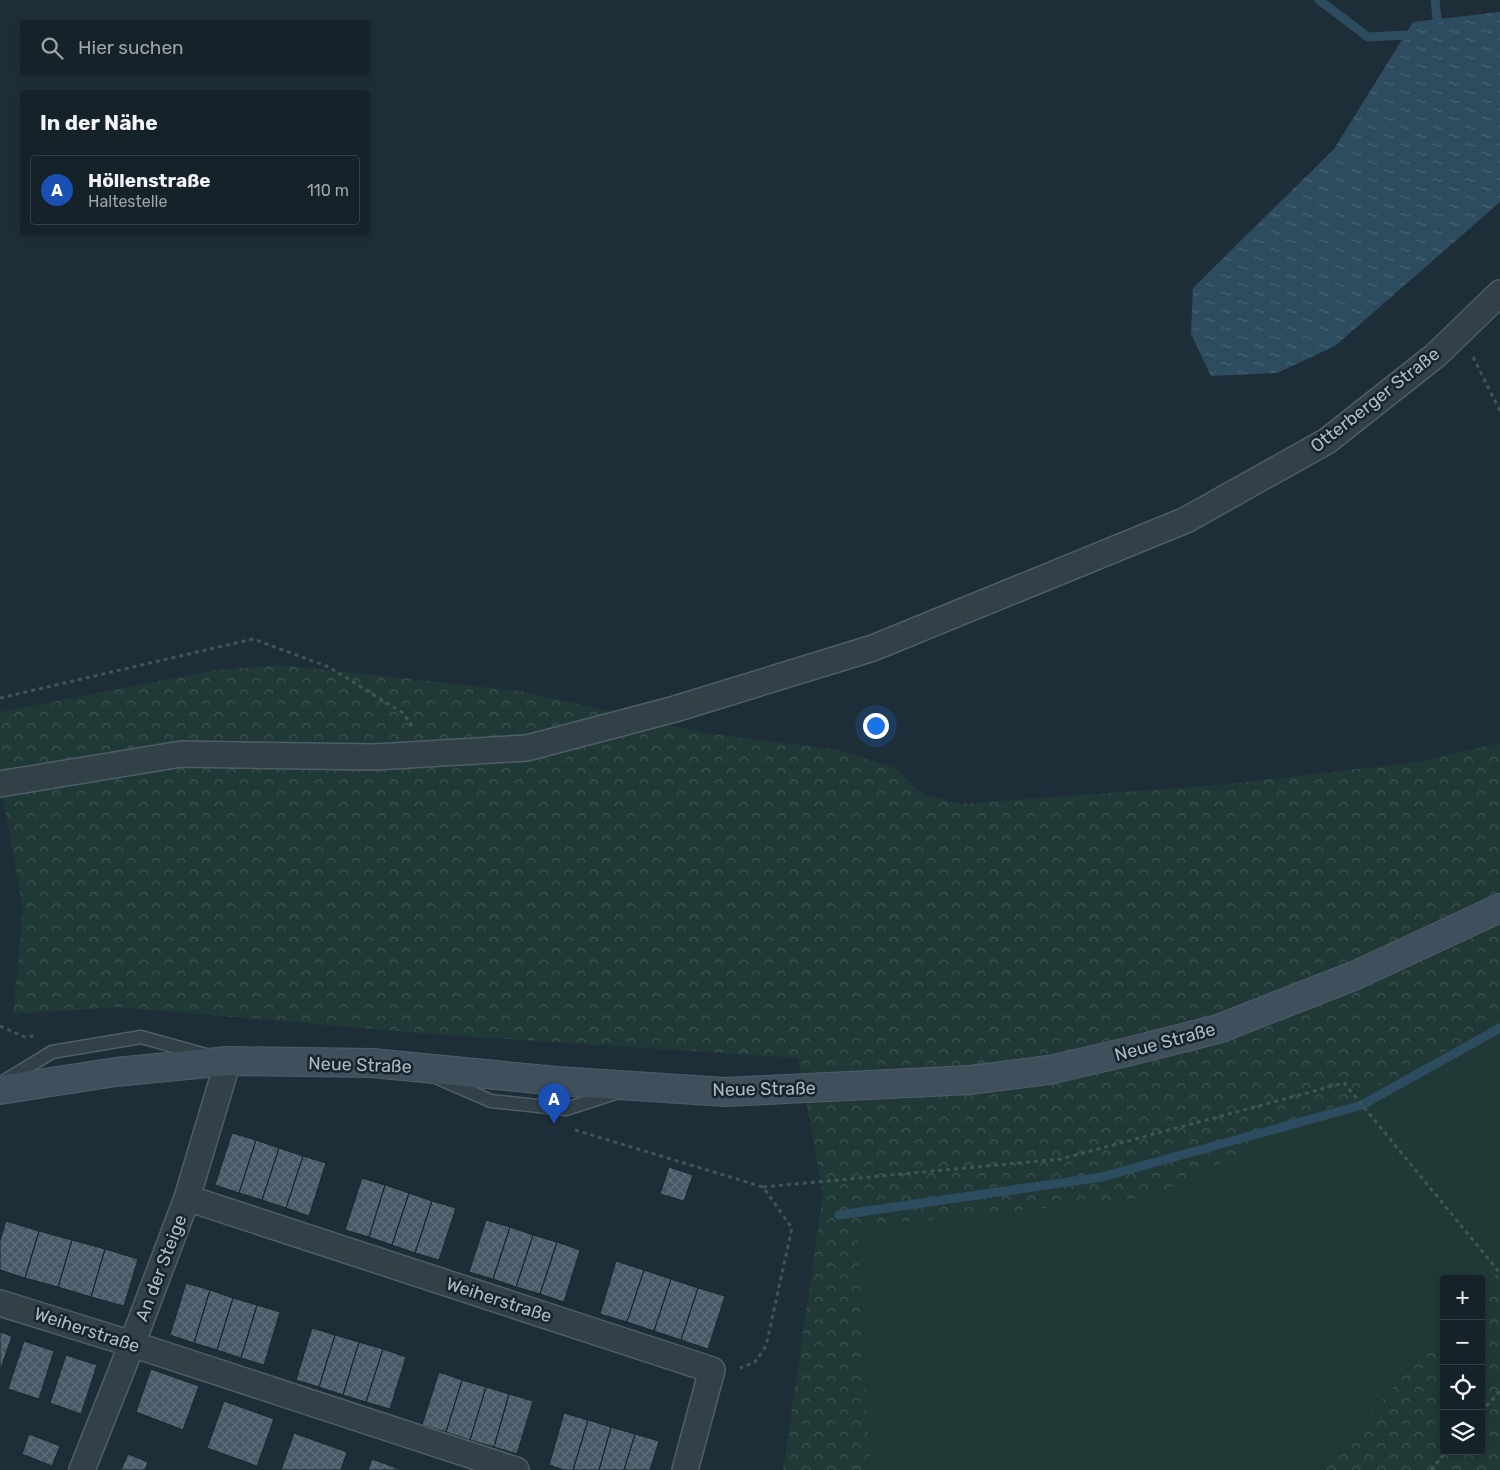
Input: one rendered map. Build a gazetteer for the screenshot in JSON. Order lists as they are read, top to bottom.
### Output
{
  "streets": {
    "main road": ["Neue Straße"],
    "street": ["Otterberger Straße", "An der Steige", "Weiherstraße"]
  },
  "crossings": [
    ["Neue Straße", "An der Steige"],
    ["An der Steige", "Weiherstraße"]
  ],
  "page": {
    "search": "Hier suchen",
    "heading": "In der Nähe",
    "list": [
      {
        "mark": "A",
        "name": "Höllenstraße",
        "note": "Haltestelle",
        "value": "110 m"
      }
    ],
    "pins": "A",
    "map_buttons": ["+", "−"]
  }
}
